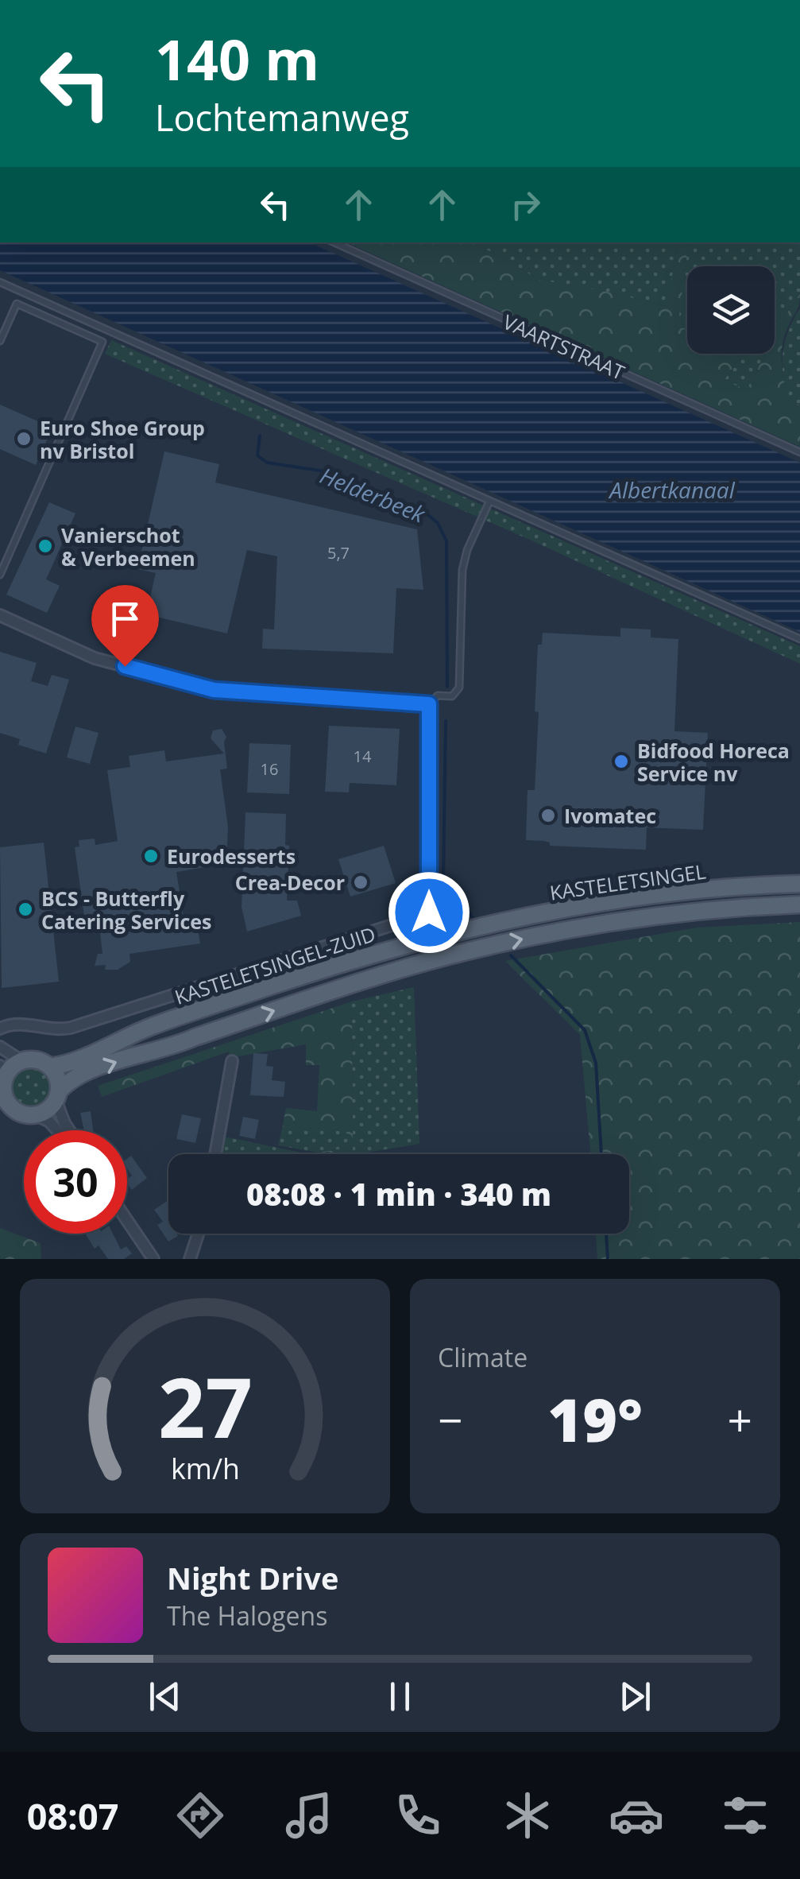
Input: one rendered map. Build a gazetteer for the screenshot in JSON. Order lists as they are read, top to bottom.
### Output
{
  "streets": {
    "main road": ["KASTELETSINGEL", "KASTELETSINGEL-ZUID"],
    "lane": ["VAARTSTRAAT"]
  },
  "crossings": [
    ["KASTELETSINGEL", "KASTELETSINGEL-ZUID"]
  ],
  "water": ["Albertkanaal", "Helderbeek"],
  "places": [
    "Euro Shoe Group nv Bristol",
    "Vanierschot & Verbeemen",
    "Bidfood Horeca Service nv",
    "Ivomatec",
    "Eurodesserts",
    "Crea-Decor",
    "BCS - Butterfly Catering Services"
  ],
  "house_numbers": ["5,7", "14", "16"],
  "page": {
    "turn": ["140 m", "Lochtemanweg"],
    "limit": "30",
    "trip": "08:08 · 1 min · 340 m",
    "tile": "Climate",
    "heat": ["−", "19°", "+"],
    "song": ["Night Drive", "The Halogens"],
    "tabs": "08:07",
    "gauge": ["27", "km/h"]
  }
}
